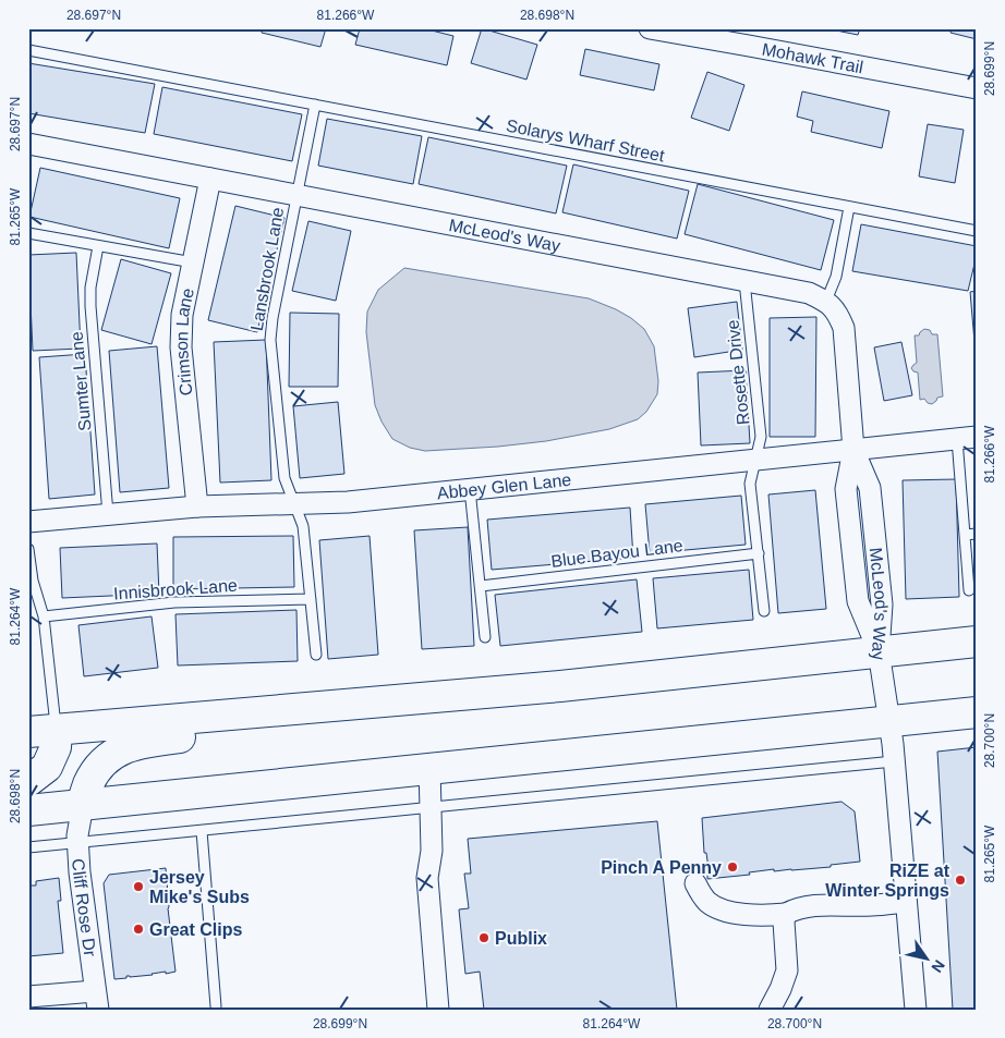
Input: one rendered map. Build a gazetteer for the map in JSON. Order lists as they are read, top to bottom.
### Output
{
  "streets": {
    "street": [
      "Mohawk Trail",
      "McLeod's Way",
      "Crimson Lane",
      "Abbey Glen Lane",
      "Cliff Rose Dr"
    ],
    "lane": [
      "Solarys Wharf Street",
      "Lansbrook Lane",
      "Rosette Drive",
      "Sumter Lane",
      "Blue Bayou Lane",
      "Innisbrook Lane"
    ]
  },
  "crossings": [
    ["Solarys Wharf Street", "Lansbrook Lane"],
    ["McLeod's Way", "Lansbrook Lane"],
    ["McLeod's Way", "Crimson Lane"],
    ["McLeod's Way", "Rosette Drive"],
    ["McLeod's Way", "Abbey Glen Lane"],
    ["Lansbrook Lane", "Abbey Glen Lane"],
    ["Crimson Lane", "Abbey Glen Lane"],
    ["Rosette Drive", "Abbey Glen Lane"],
    ["Sumter Lane", "Abbey Glen Lane"]
  ],
  "places": [
    "Pinch A Penny",
    "RiZE at Winter Springs",
    "Jersey Mike's Subs",
    "Great Clips",
    "Publix"
  ],
  "north": "bottom right",
  "coordinates": [
    "28.697°N",
    "81.266°W",
    "28.698°N",
    "28.699°N",
    "81.265°W",
    "81.264°W",
    "28.700°N"
  ]
}
